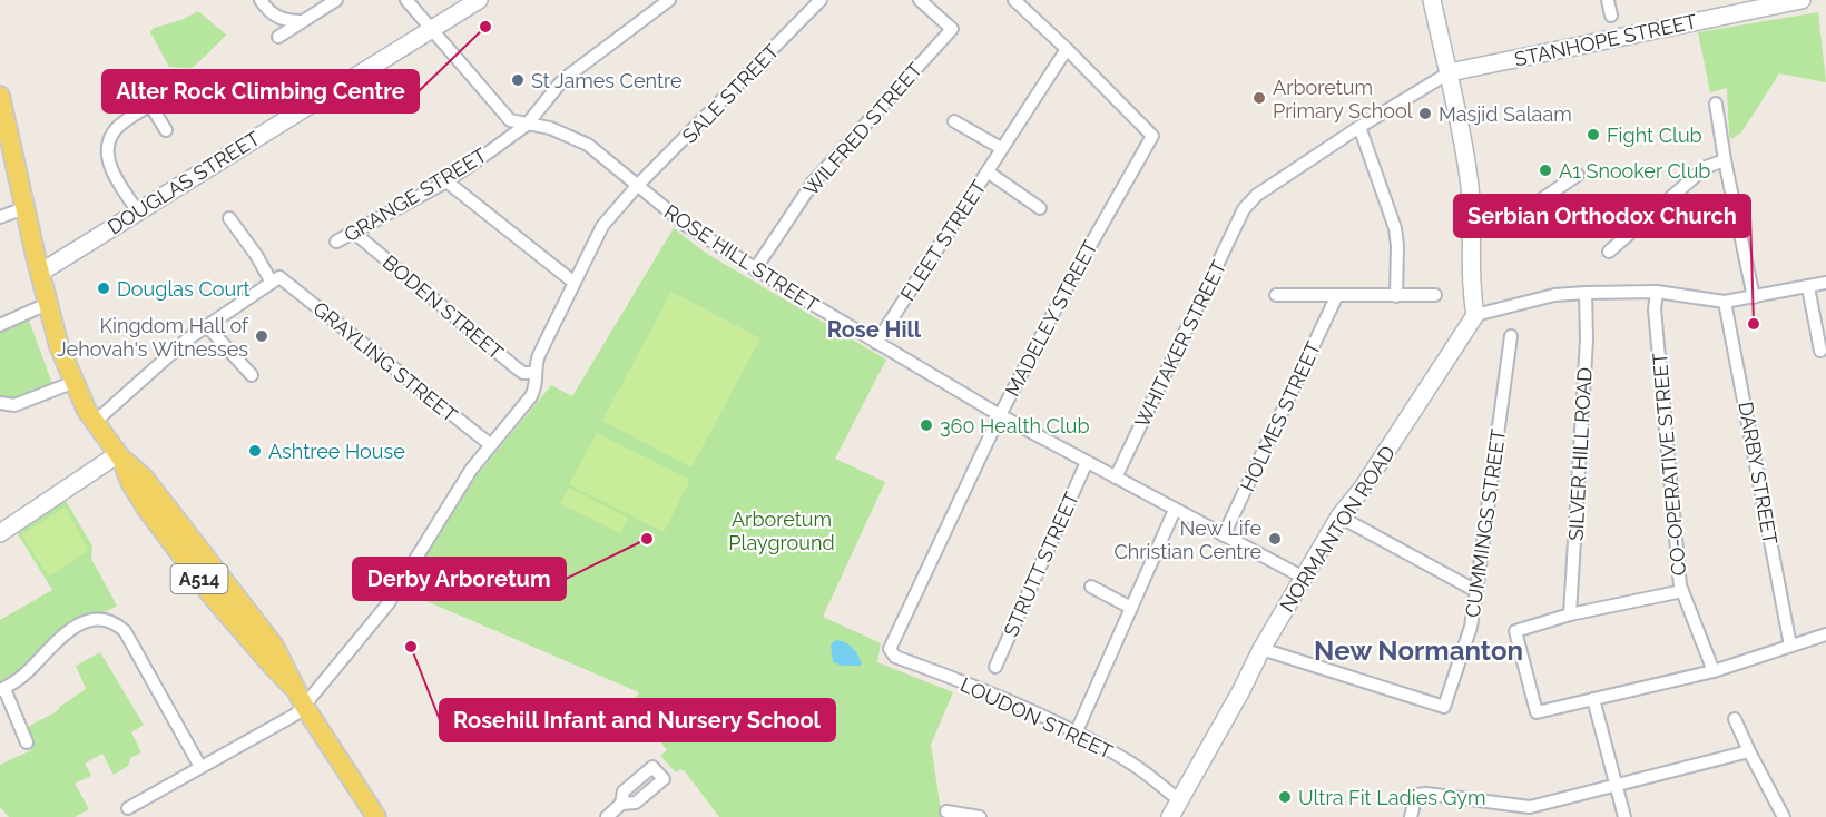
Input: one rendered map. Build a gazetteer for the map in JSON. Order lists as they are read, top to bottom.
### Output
{
  "streets": {
    "main road": ["A514"],
    "street": [
      "STANHOPE STREET",
      "SALE STREET",
      "WILFRED STREET",
      "DOUGLAS STREET",
      "GRANGE STREET",
      "FLEET STREET",
      "ROSE HILL STREET",
      "BODEN STREET",
      "MADELEY STREET",
      "WHITAKER STREET",
      "GRAYLING STREET",
      "HOLMES STREET",
      "SILVER HILL ROAD",
      "CO-OPERATIVE STREET",
      "DARBY STREET",
      "CUMMINGS STREET",
      "NORMANTON ROAD",
      "STRUTT STREET",
      "LOUDON STREET"
    ]
  },
  "crossings": [
    ["SALE STREET", "ROSE HILL STREET"],
    ["SALE STREET", "BODEN STREET"],
    ["SALE STREET", "GRAYLING STREET"],
    ["SALE STREET", "A514"],
    ["WILFRED STREET", "ROSE HILL STREET"],
    ["DOUGLAS STREET", "ROSE HILL STREET"],
    ["DOUGLAS STREET", "A514"],
    ["GRANGE STREET", "ROSE HILL STREET"],
    ["GRANGE STREET", "BODEN STREET"],
    ["FLEET STREET", "ROSE HILL STREET"],
    ["FLEET STREET", "MADELEY STREET"],
    ["ROSE HILL STREET", "MADELEY STREET"],
    ["ROSE HILL STREET", "WHITAKER STREET"],
    ["ROSE HILL STREET", "HOLMES STREET"],
    ["ROSE HILL STREET", "NORMANTON ROAD"],
    ["ROSE HILL STREET", "STRUTT STREET"],
    ["MADELEY STREET", "LOUDON STREET"],
    ["CUMMINGS STREET", "NORMANTON ROAD"],
    ["NORMANTON ROAD", "LOUDON STREET"]
  ],
  "districts": ["Rose Hill", "New Normanton"],
  "parks": ["Arboretum Playground"],
  "places": [
    "Alter Rock Climbing Centre",
    "St James Centre",
    "Arboretum Primary School",
    "Masjid Salaam",
    "Fight Club",
    "A1 Snooker Club",
    "Douglas Court",
    "Serbian Orthodox Church",
    "Kingdom Hall of Jehovah's Witnesses",
    "360 Health Club",
    "Ashtree House",
    "Derby Arboretum",
    "New Life Christian Centre",
    "Rosehill Infant and Nursery School",
    "Ultra Fit Ladies Gym"
  ]
}
